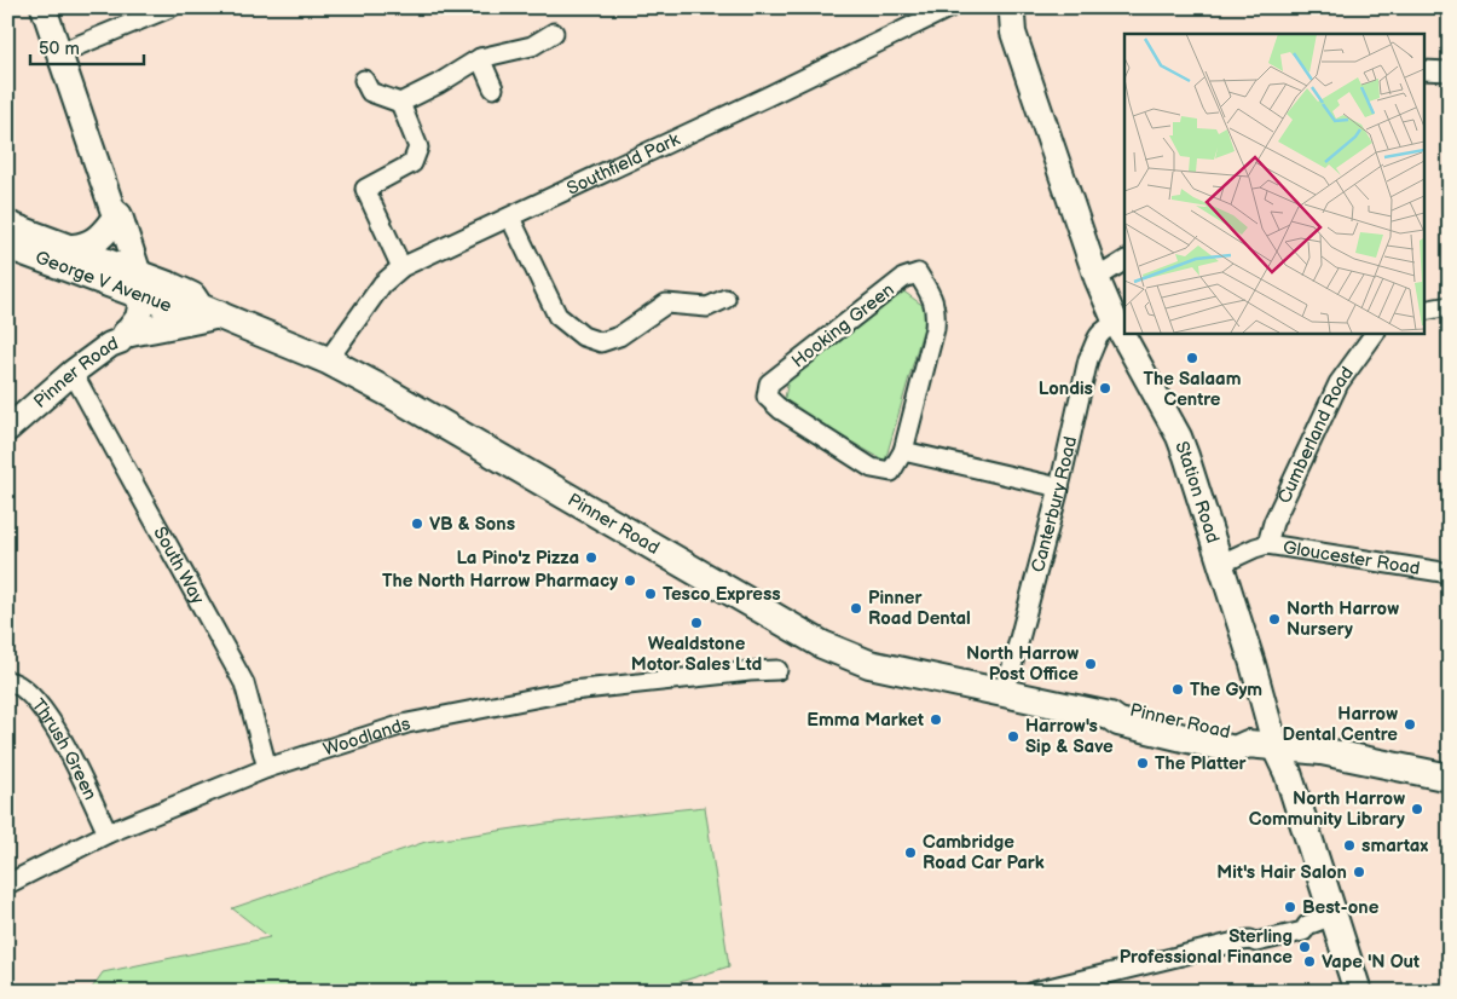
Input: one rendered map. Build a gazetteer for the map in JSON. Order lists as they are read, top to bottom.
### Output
{
  "streets": {
    "main road": ["George V Avenue", "Pinner Road", "Station Road"],
    "street": [
      "Southfield Park",
      "Hooking Green",
      "Cumberland Road",
      "Canterbury Road",
      "Gloucester Road",
      "South Way",
      "Woodlands",
      "Thrush Green"
    ]
  },
  "crossings": [
    ["Southfield Park", "Pinner Road"],
    ["George V Avenue", "Pinner Road"],
    ["Pinner Road", "Station Road"],
    ["Pinner Road", "Canterbury Road"],
    ["Pinner Road", "South Way"],
    ["Cumberland Road", "Gloucester Road"],
    ["Station Road", "Canterbury Road"],
    ["Station Road", "Gloucester Road"],
    ["South Way", "Woodlands"],
    ["Woodlands", "Thrush Green"]
  ],
  "places": [
    "The Salaam Centre",
    "Londis",
    "VB & Sons",
    "La Pino'z Pizza",
    "The North Harrow Pharmacy",
    "Tesco Express",
    "Pinner Road Dental",
    "North Harrow Nursery",
    "Wealdstone Motor Sales Ltd",
    "North Harrow Post Office",
    "The Gym",
    "Emma Market",
    "Harrow Dental Centre",
    "Harrow's Sip & Save",
    "The Platter",
    "North Harrow Community Library",
    "smartax",
    "Cambridge Road Car Park",
    "Mit's Hair Salon",
    "Best-one",
    "Sterling Professional Finance",
    "Vape 'N Out"
  ],
  "scale_bar": "50 m"
}
